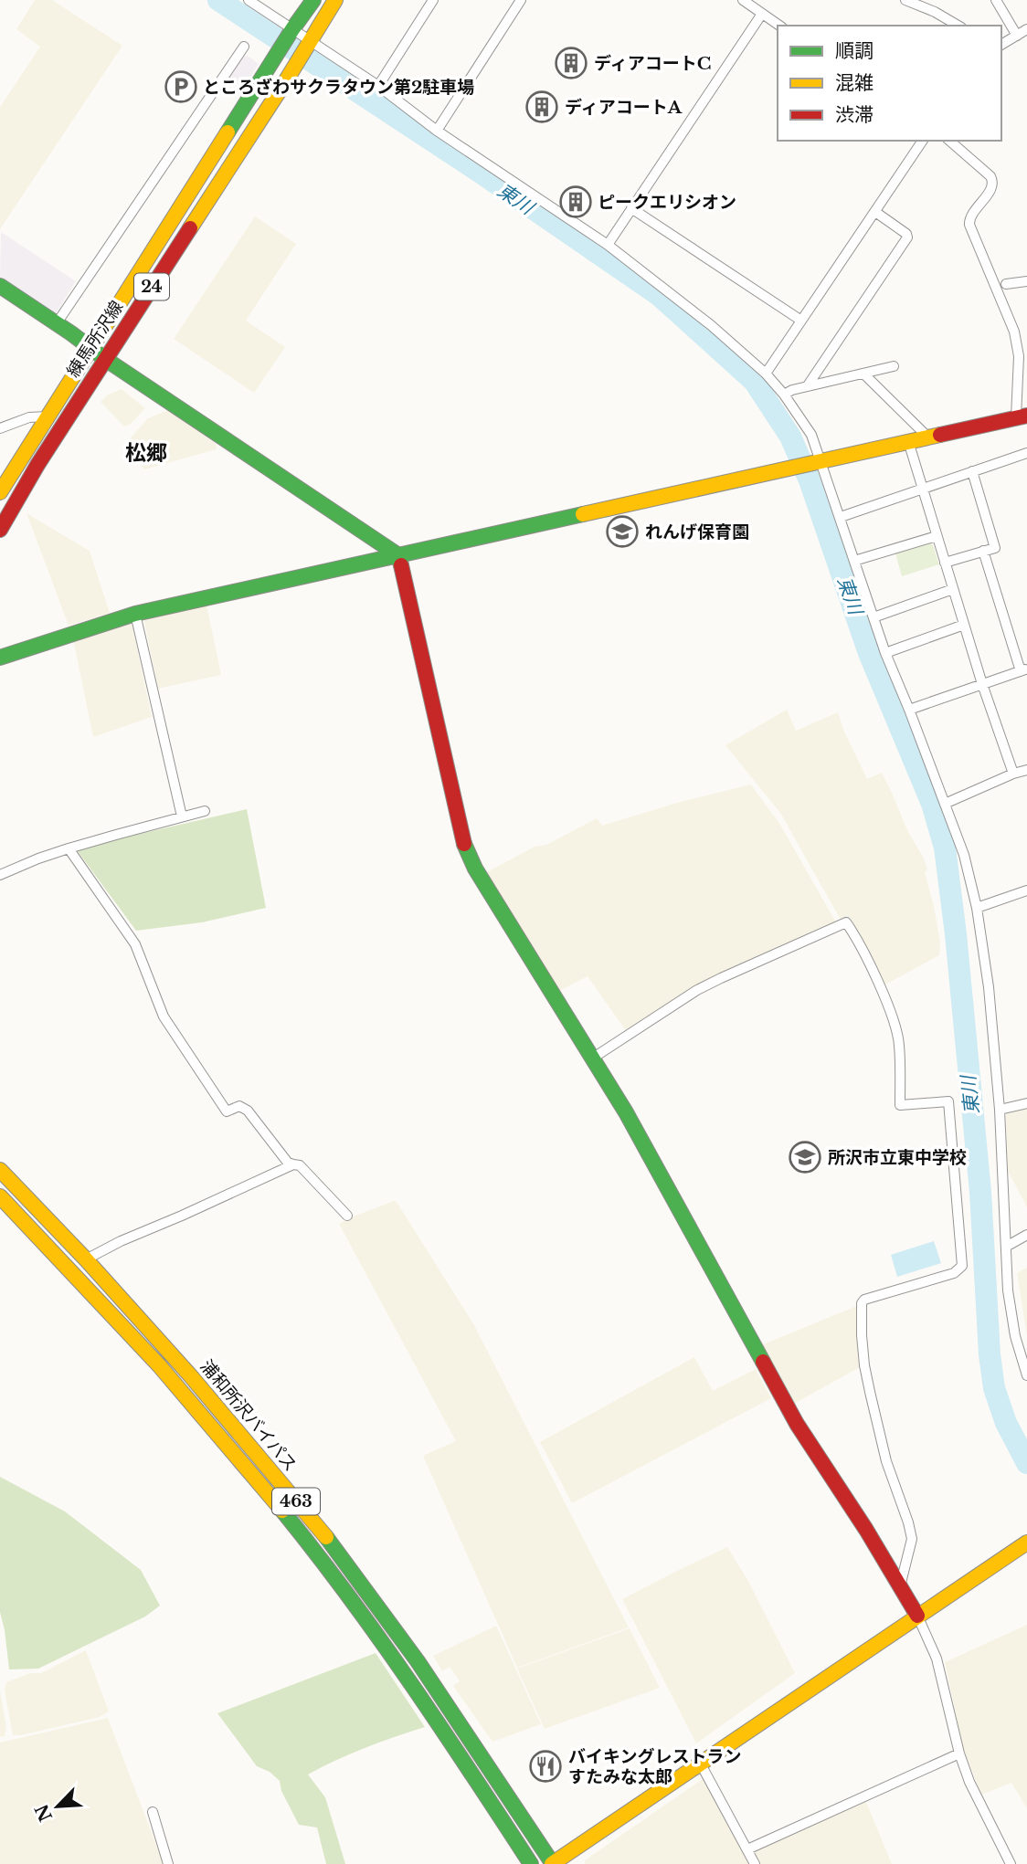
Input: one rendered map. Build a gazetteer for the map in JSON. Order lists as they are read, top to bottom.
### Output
{
  "streets": {
    "main road": [
      "24",
      "練馬所沢線",
      "浦和所沢バイパス",
      "463"
    ]
  },
  "crossings": [
    ["24", "練馬所沢線"]
  ],
  "districts": ["松郷"],
  "water": ["東川"],
  "places": {
    "building": ["ディアコートC", "ディアコートA", "ピークエリシオン"],
    "parking": ["ところざわサクラタウン第2駐車場"],
    "school or university": ["れんげ保育園", "所沢市立東中学校"],
    "restaurant": ["バイキングレストラン すたみな太郎"]
  },
  "legend": ["順調", "混雑", "渋滞"],
  "north": "bottom left"
}
